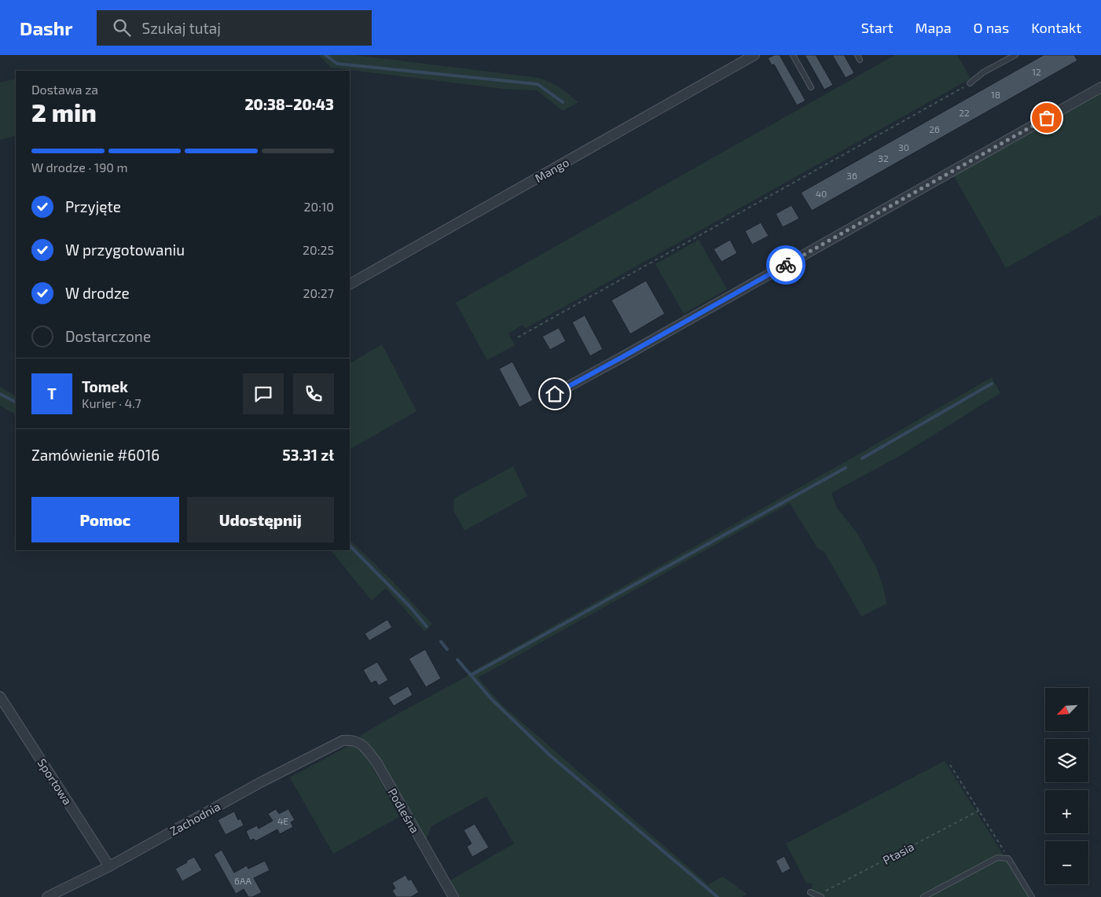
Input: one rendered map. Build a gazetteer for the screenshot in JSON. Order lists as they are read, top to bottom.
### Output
{
  "streets": {
    "street": [
      "Mango",
      "Sportowa",
      "Podleśna",
      "Zachodnia"
    ],
    "path": ["Ptasia"]
  },
  "crossings": [
    ["Sportowa", "Zachodnia"],
    ["Podleśna", "Zachodnia"]
  ],
  "house_numbers": [
    "12",
    "18",
    "22",
    "26",
    "30",
    "32",
    "36",
    "40",
    "4E",
    "6AA"
  ],
  "north": "bottom left",
  "page": {
    "header": "Dashr",
    "search": "Szukaj tutaj",
    "nav": [
      "Start",
      "Mapa",
      "O nas",
      "Kontakt"
    ],
    "heading": ["2 min", "Dostawa za", "20:38–20:43"],
    "panel": [
      "Tomek",
      "Kurier · 4.7",
      "Zamówienie #6016",
      "53.31 zł"
    ],
    "bar": "W drodze · 190 m",
    "list": [
      ["Przyjęte", "20:10"],
      ["W przygotowaniu", "20:25"],
      ["W drodze", "20:27"],
      "Dostarczone"
    ],
    "round": "T",
    "buttons": ["Pomoc", "Udostępnij"],
    "map_buttons": ["+", "−"]
  }
}
